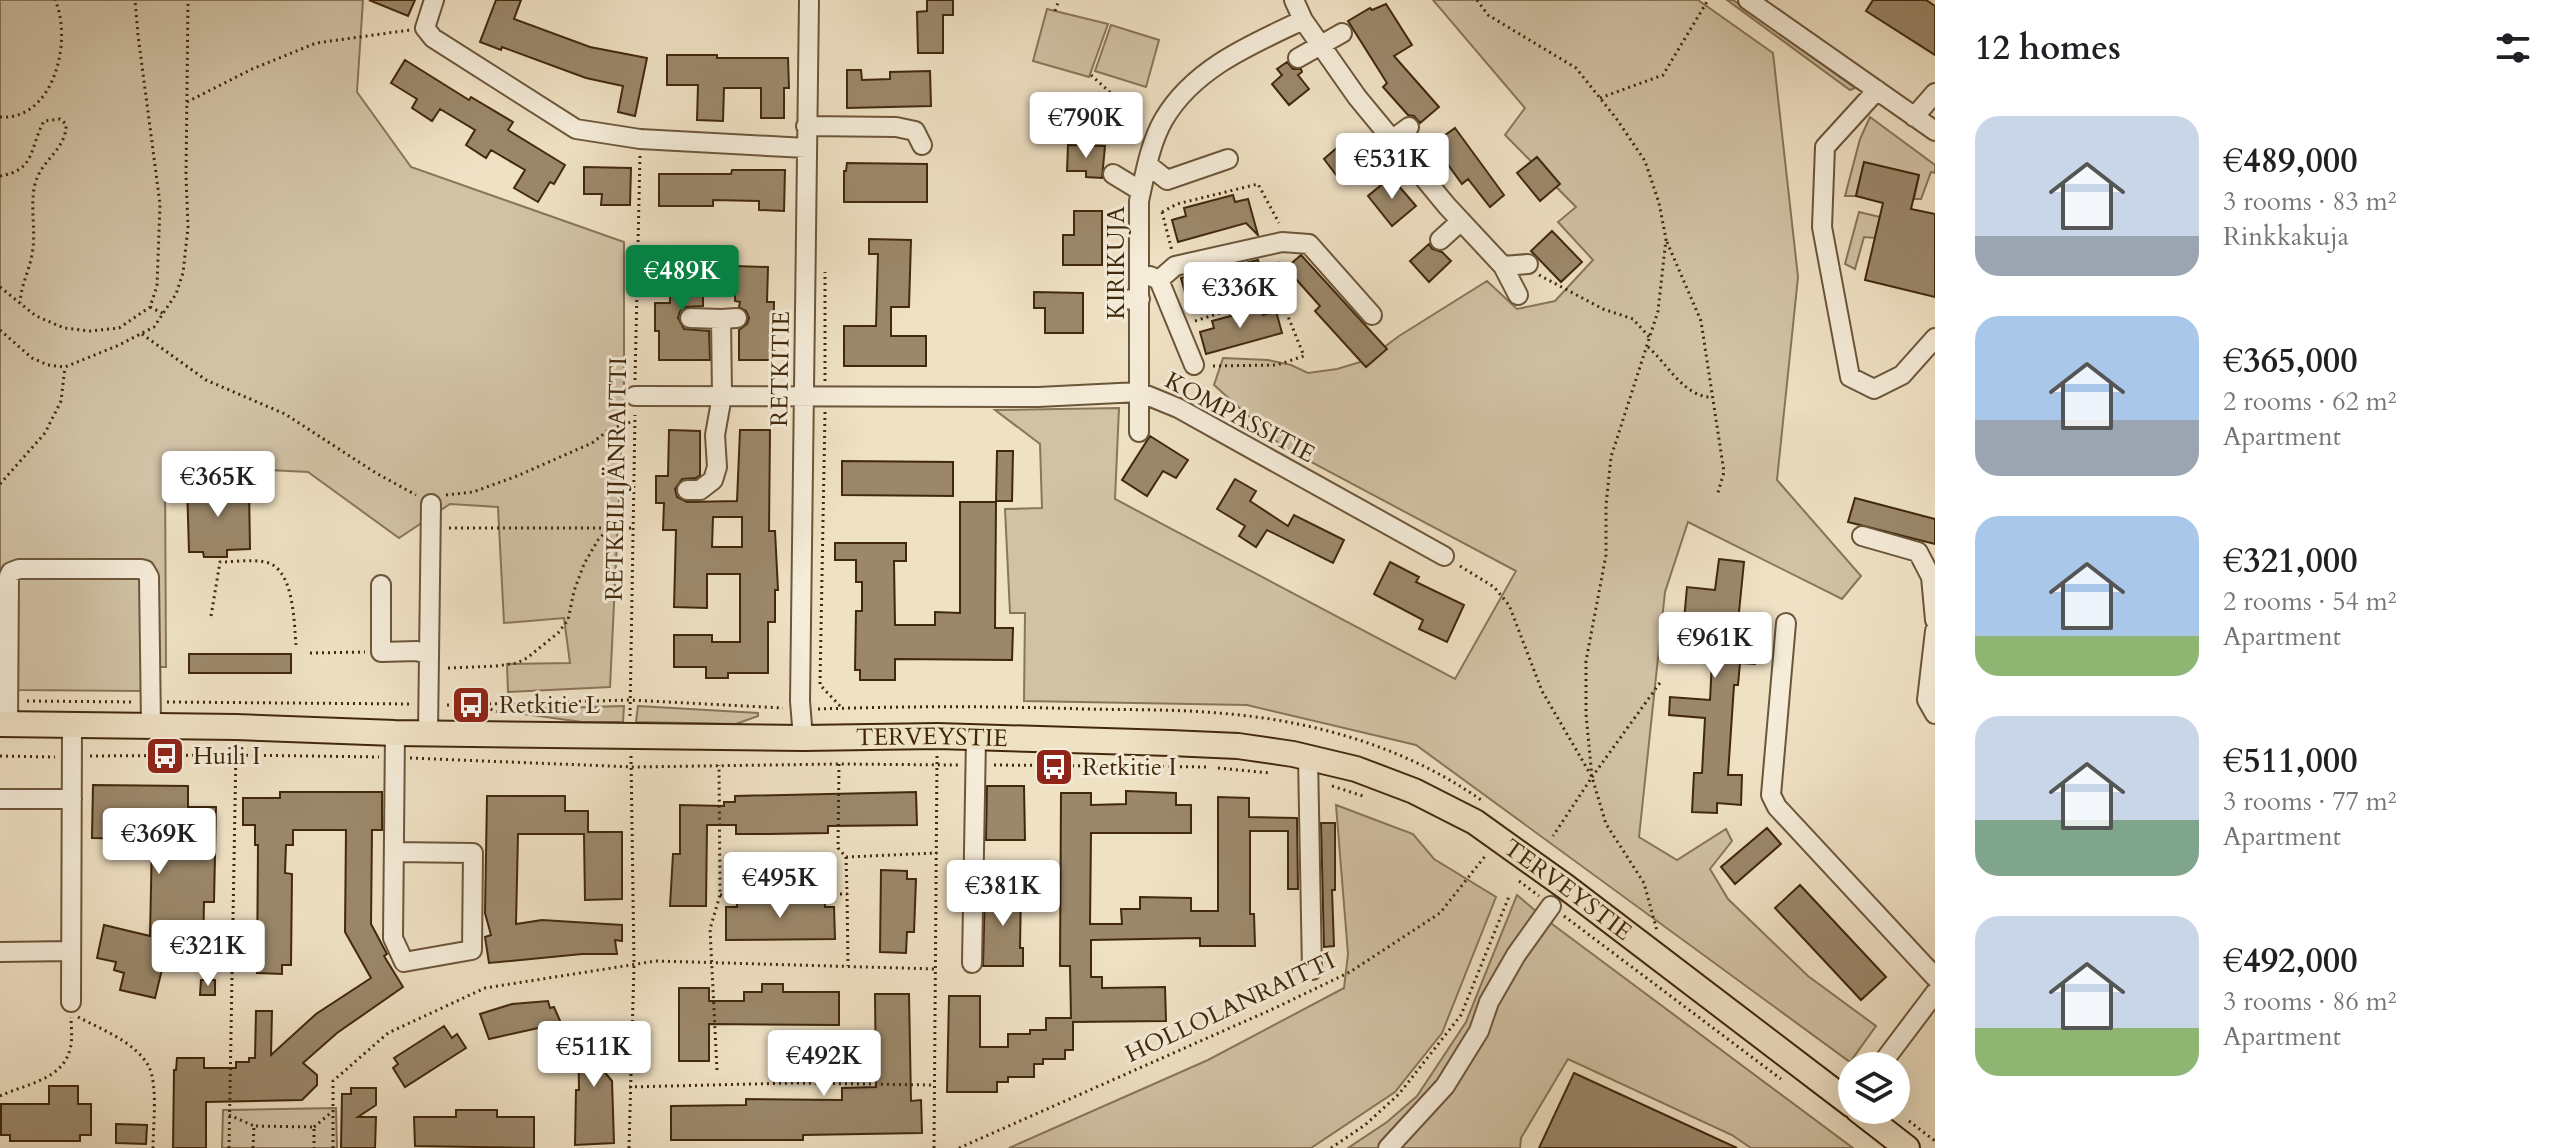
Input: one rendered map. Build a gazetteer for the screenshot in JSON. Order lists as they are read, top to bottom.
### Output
{
  "streets": {
    "main road": ["TERVEYSTIE"],
    "street": ["KIRIKUJA", "RETKITIE", "KOMPASSITIE"],
    "path": ["RETKEILIJÄNRAITTI", "HOLLOLANRAITTI"]
  },
  "crossings": [
    ["KIRIKUJA", "KOMPASSITIE"],
    ["RETKITIE", "KOMPASSITIE"],
    ["RETKITIE", "TERVEYSTIE"],
    ["KOMPASSITIE", "RETKEILIJÄNRAITTI"]
  ],
  "places": {
    "bus stop": ["Retkitie L", "Huili I", "Retkitie I"]
  },
  "page": {
    "heading": "12 homes",
    "price": [
      "€790K",
      "€531K",
      "€489K",
      "€336K",
      "€365K",
      "€961K",
      "€369K",
      "€495K",
      "€381K",
      "€321K",
      "€511K",
      "€492K"
    ],
    "list": [
      {
        "name": "€489,000",
        "note": "3 rooms · 83 m² · Rinkkakuja"
      },
      {
        "name": "€365,000",
        "note": "2 rooms · 62 m² · Apartment"
      },
      {
        "name": "€321,000",
        "note": "2 rooms · 54 m² · Apartment"
      },
      {
        "name": "€511,000",
        "note": "3 rooms · 77 m² · Apartment"
      },
      {
        "name": "€492,000",
        "note": "3 rooms · 86 m² · Apartment"
      }
    ]
  }
}
